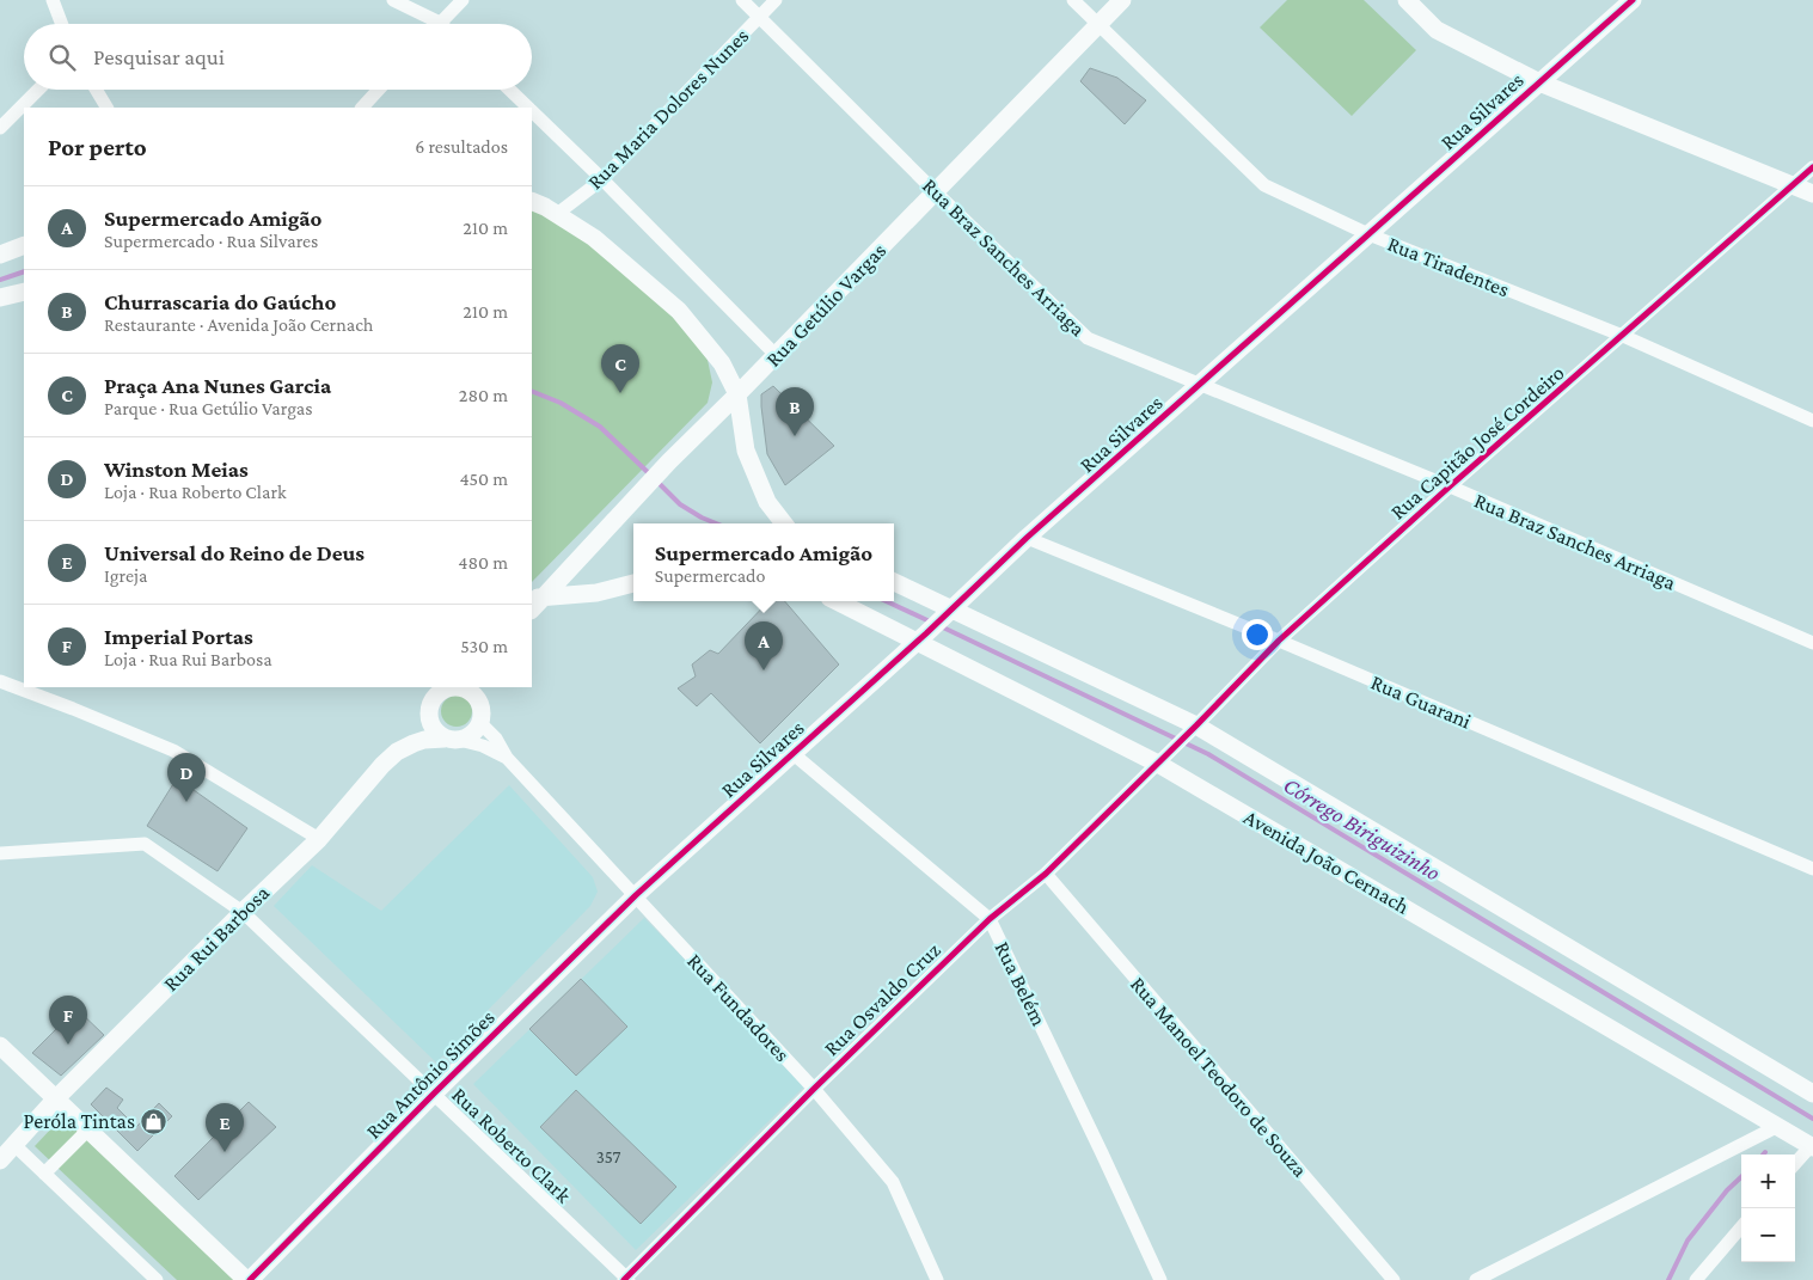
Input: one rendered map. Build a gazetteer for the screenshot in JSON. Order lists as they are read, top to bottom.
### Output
{
  "streets": {
    "street": [
      "Rua Maria Dolores Nunes",
      "Rua Silvares",
      "Rua Braz Sanches Arriaga",
      "Rua Tiradentes",
      "Rua Getúlio Vargas",
      "Rua Capitão José Cordeiro",
      "Rua Guarani",
      "Avenida João Cernach",
      "Rua Rui Barbosa",
      "Rua Belém",
      "Rua Osvaldo Cruz",
      "Rua Fundadores",
      "Rua Antônio Simões",
      "Rua Manoel Teodoro de Souza",
      "Rua Roberto Clark"
    ]
  },
  "crossings": [
    ["Rua Maria Dolores Nunes", "Rua Braz Sanches Arriaga"],
    ["Rua Silvares", "Rua Braz Sanches Arriaga"],
    ["Rua Silvares", "Rua Tiradentes"],
    ["Rua Silvares", "Rua Guarani"],
    ["Rua Silvares", "Avenida João Cernach"],
    ["Rua Silvares", "Rua Belém"],
    ["Rua Silvares", "Rua Fundadores"],
    ["Rua Silvares", "Rua Antônio Simões"],
    ["Rua Braz Sanches Arriaga", "Rua Getúlio Vargas"],
    ["Rua Braz Sanches Arriaga", "Rua Capitão José Cordeiro"],
    ["Rua Tiradentes", "Rua Getúlio Vargas"],
    ["Rua Tiradentes", "Rua Capitão José Cordeiro"],
    ["Rua Capitão José Cordeiro", "Rua Guarani"],
    ["Rua Capitão José Cordeiro", "Rua Osvaldo Cruz"],
    ["Avenida João Cernach", "Rua Osvaldo Cruz"],
    ["Rua Rui Barbosa", "Rua Fundadores"],
    ["Rua Rui Barbosa", "Rua Roberto Clark"],
    ["Rua Belém", "Rua Osvaldo Cruz"],
    ["Rua Osvaldo Cruz", "Rua Fundadores"],
    ["Rua Osvaldo Cruz", "Rua Manoel Teodoro de Souza"],
    ["Rua Osvaldo Cruz", "Rua Roberto Clark"],
    ["Rua Fundadores", "Rua Antônio Simões"],
    ["Rua Antônio Simões", "Rua Roberto Clark"]
  ],
  "water": ["Córrego Biriguizinho"],
  "places": {
    "shop": ["Peróla Tintas"]
  },
  "house_numbers": ["357"],
  "page": {
    "search": "Pesquisar aqui",
    "heading": ["Por perto", "6 resultados"],
    "list": [
      {
        "mark": "A",
        "name": "Supermercado Amigão",
        "note": "Supermercado · Rua Silvares",
        "value": "210 m"
      },
      {
        "mark": "B",
        "name": "Churrascaria do Gaúcho",
        "note": "Restaurante · Avenida João Cernach",
        "value": "210 m"
      },
      {
        "mark": "C",
        "name": "Praça Ana Nunes Garcia",
        "note": "Parque · Rua Getúlio Vargas",
        "value": "280 m"
      },
      {
        "mark": "D",
        "name": "Winston Meias",
        "note": "Loja · Rua Roberto Clark",
        "value": "450 m"
      },
      {
        "mark": "E",
        "name": "Universal do Reino de Deus",
        "note": "Igreja",
        "value": "480 m"
      },
      {
        "mark": "F",
        "name": "Imperial Portas",
        "note": "Loja · Rua Rui Barbosa",
        "value": "530 m"
      }
    ],
    "pins": [
      "C",
      "B",
      "A",
      "D",
      "F",
      "E"
    ],
    "popup": ["Supermercado Amigão", "Supermercado"],
    "map_buttons": ["+", "−"]
  }
}
